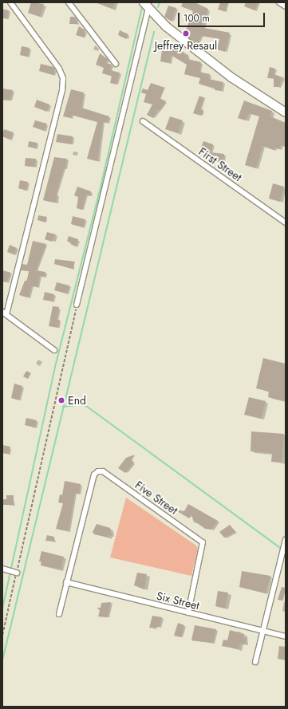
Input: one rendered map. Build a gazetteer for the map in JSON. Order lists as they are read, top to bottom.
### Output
{
  "streets": {
    "street": ["First Street", "Five Street", "Six Street"]
  },
  "crossings": [
    ["Five Street", "Six Street"]
  ],
  "places": ["Jeffrey Resaul", "End"],
  "scale_bar": "100 m"
}
